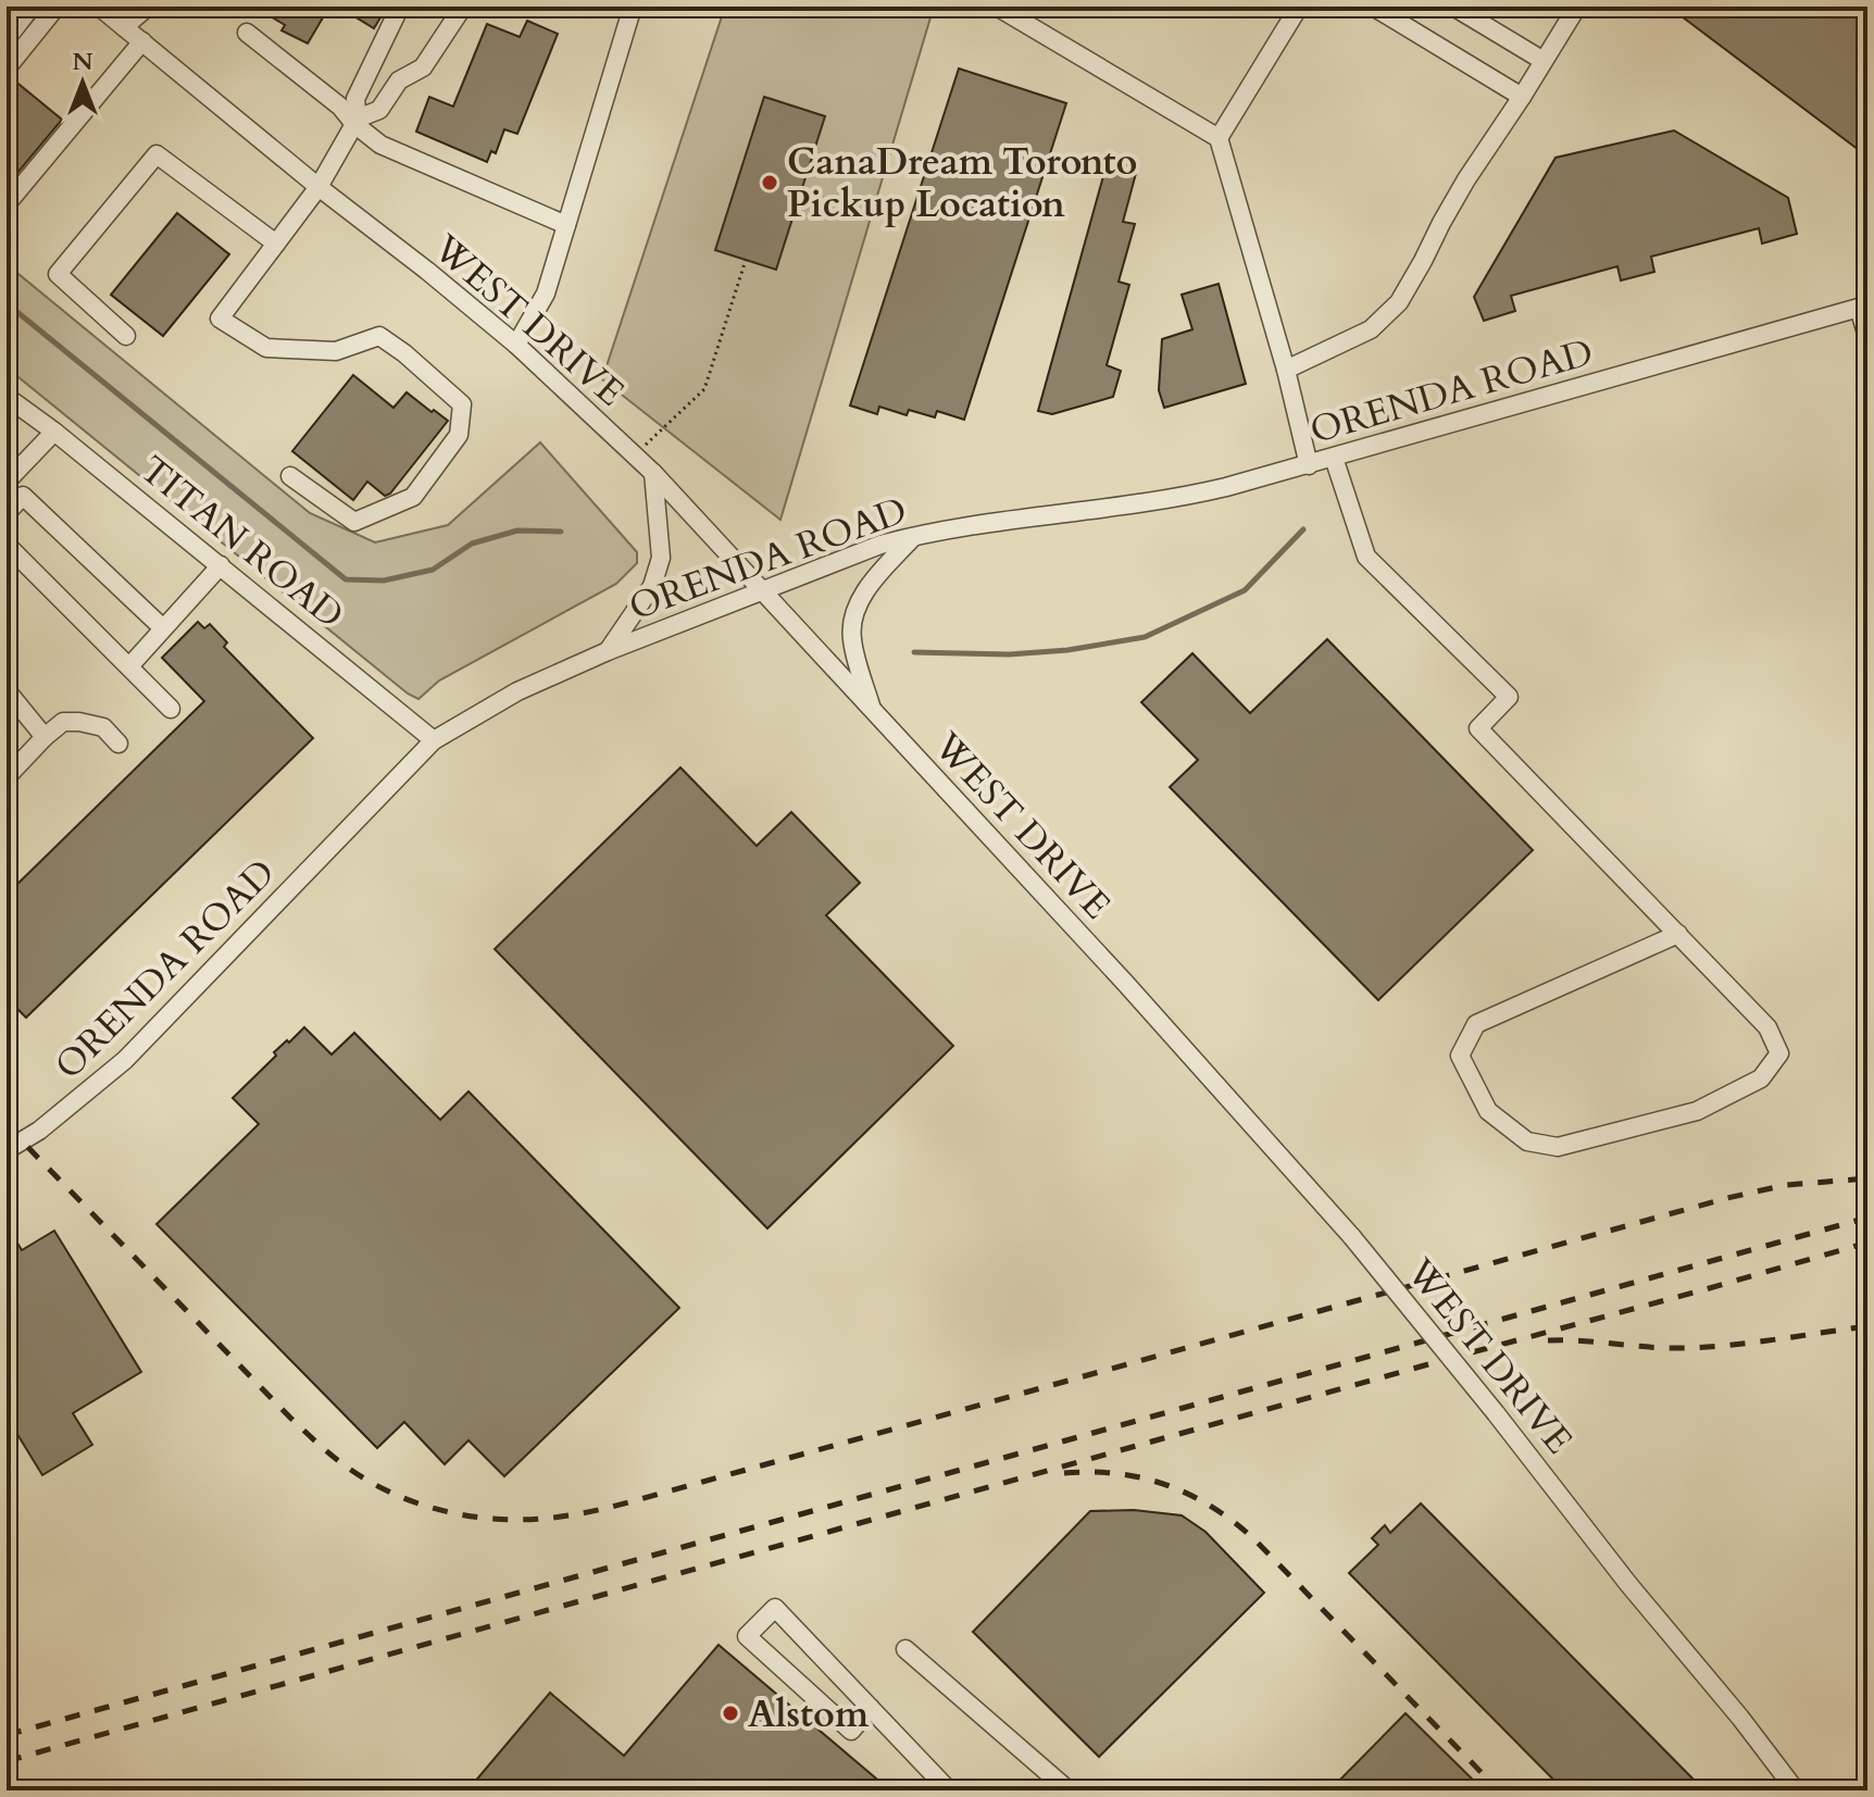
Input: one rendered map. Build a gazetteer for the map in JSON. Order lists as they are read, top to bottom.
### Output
{
  "streets": {
    "street": ["WEST DRIVE", "ORENDA ROAD", "TITAN ROAD"]
  },
  "crossings": [
    ["WEST DRIVE", "ORENDA ROAD"],
    ["ORENDA ROAD", "TITAN ROAD"]
  ],
  "places": ["CanaDream Toronto Pickup Location", "Alstom"],
  "north": "top"
}
